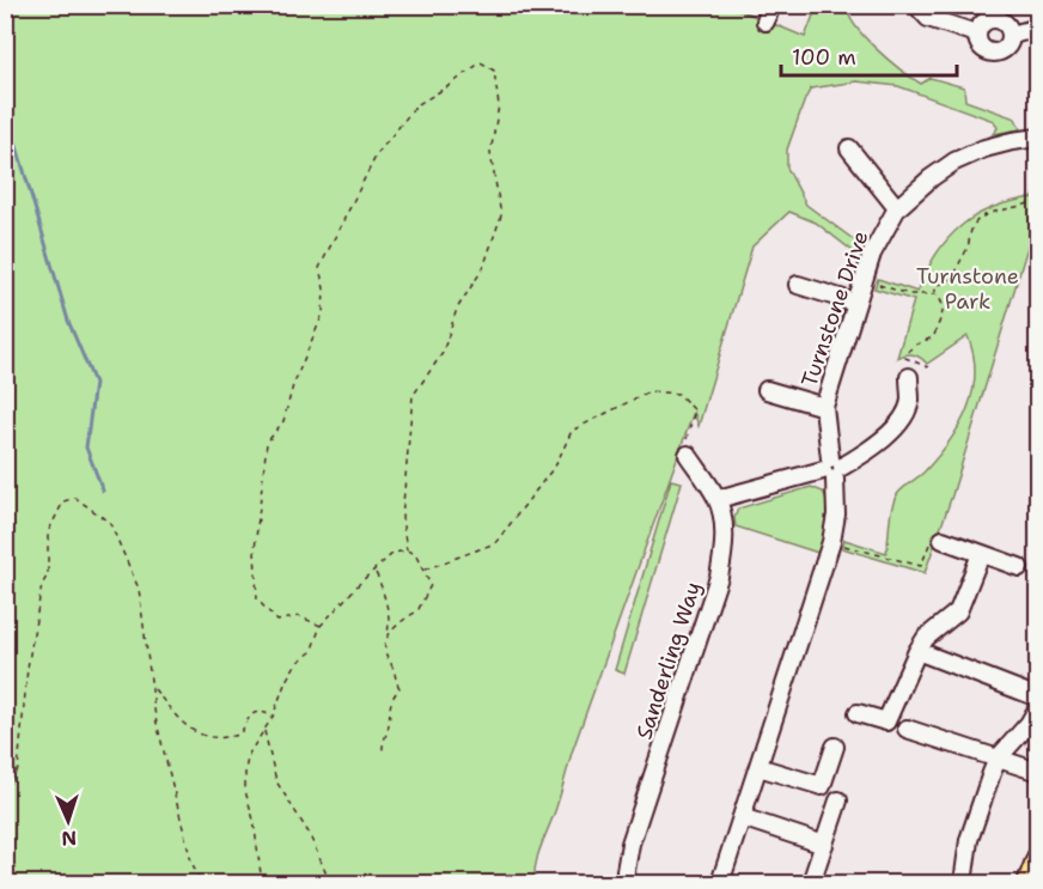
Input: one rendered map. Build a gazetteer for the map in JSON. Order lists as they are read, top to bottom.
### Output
{
  "streets": {
    "street": ["Turnstone Drive", "Sanderling Way"]
  },
  "parks": ["Turnstone Park"],
  "scale_bar": "100 m",
  "north": "bottom"
}
